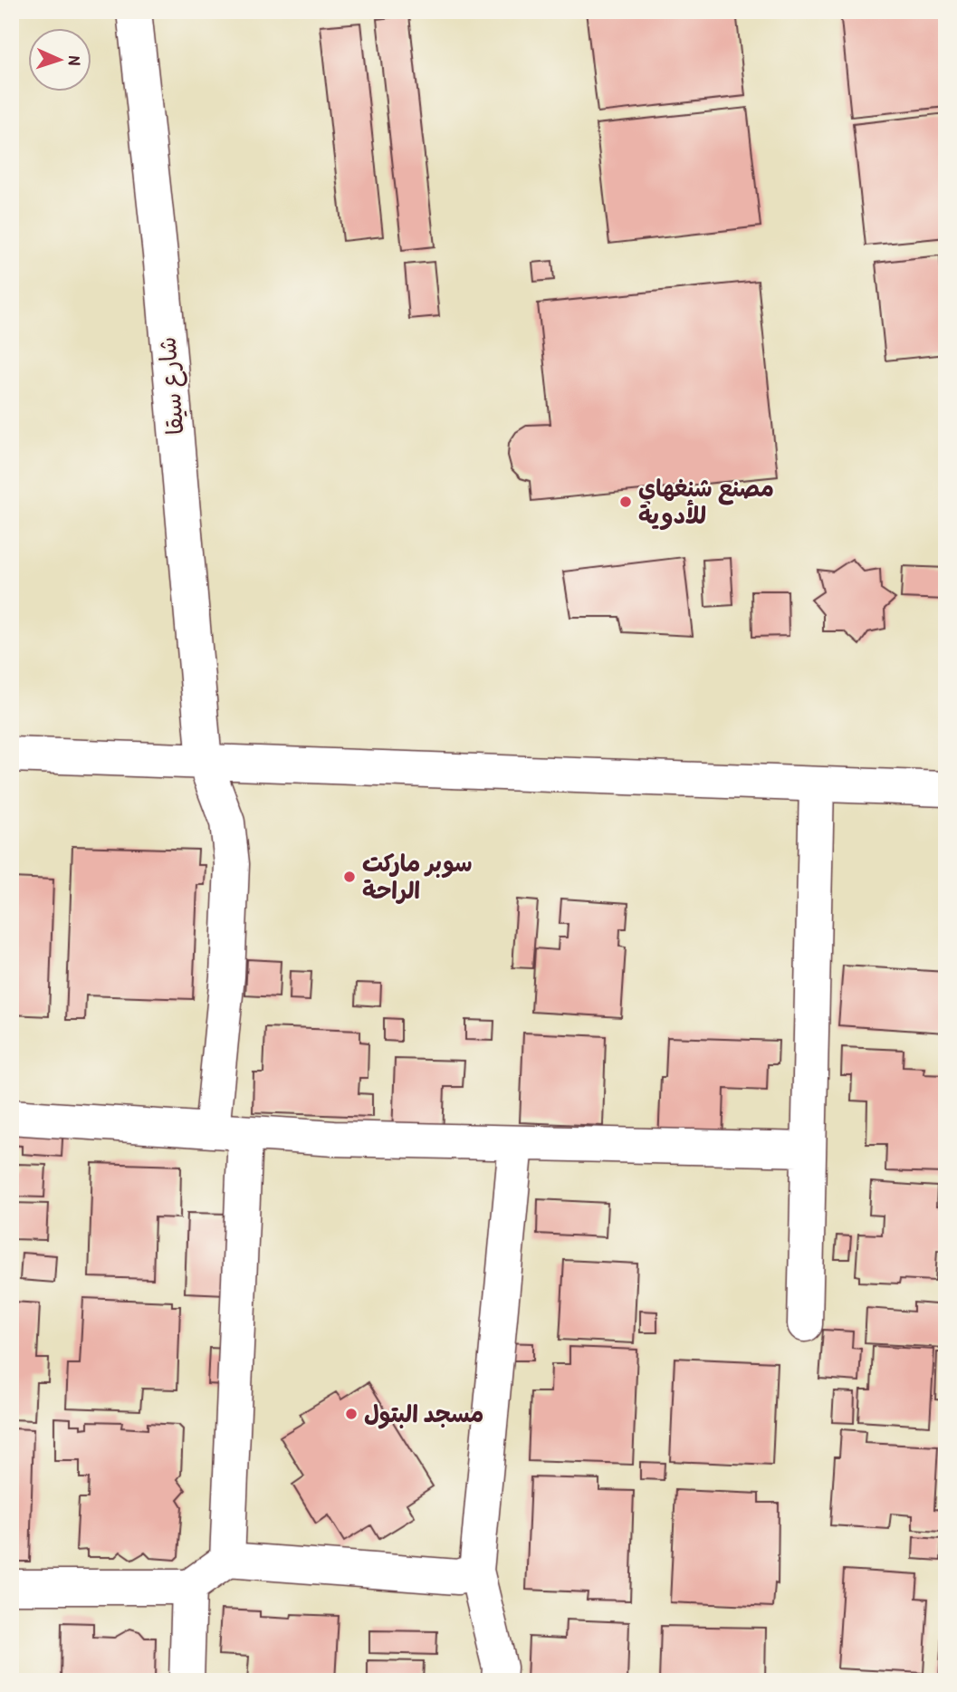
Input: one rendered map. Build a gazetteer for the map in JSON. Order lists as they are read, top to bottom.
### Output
{
  "streets": {
    "street": ["شارع سيقا"]
  },
  "places": ["مصنع شنغهاي للأدوية", "سوبر ماركت الراحة", "مسجد البتول"],
  "north": "right"
}
